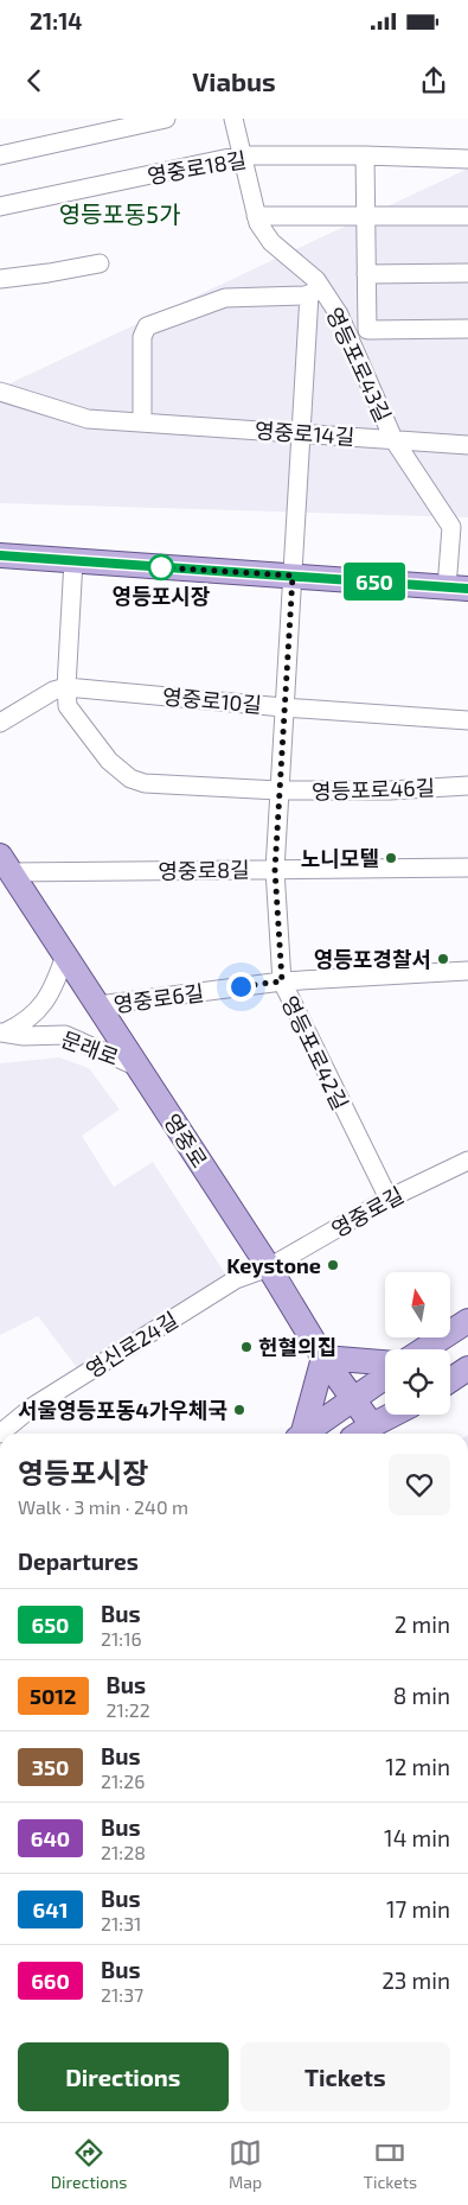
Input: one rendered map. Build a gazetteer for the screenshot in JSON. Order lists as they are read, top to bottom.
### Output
{
  "streets": {
    "main road": ["영중로"],
    "street": [
      "영중로18길",
      "영등포로43길",
      "영중로14길",
      "영중로10길",
      "영등포로46길",
      "영중로8길",
      "영중로6길",
      "문래로",
      "영등포로42길",
      "영중로길",
      "영신로24길"
    ]
  },
  "crossings": [
    ["영중로18길", "영등포로43길"],
    ["영등포로43길", "영중로14길"],
    ["영등포로43길", "영등포로42길"],
    ["영중로14길", "영등포로42길"],
    ["영중로10길", "영등포로46길"],
    ["영중로10길", "영등포로42길"],
    ["영등포로46길", "영등포로42길"],
    ["영중로8길", "영등포로42길"],
    ["영중로8길", "영중로"],
    ["영중로6길", "영등포로42길"],
    ["영중로6길", "영중로"],
    ["문래로", "영중로"],
    ["영등포로42길", "영중로길"],
    ["영중로", "영중로길"],
    ["영중로", "영신로24길"],
    ["영중로길", "영신로24길"]
  ],
  "districts": ["영등포동5가"],
  "places": [
    "영등포시장",
    "노니모텔",
    "영등포경찰서",
    "Keystone",
    "헌혈의집",
    "서울영등포동4가우체국"
  ],
  "lines": ["bus line 650"],
  "north": "top",
  "page": {
    "status": "21:14",
    "header": "Viabus",
    "on_map": "650",
    "heading": [
      ["영등포시장", "Walk · 3 min · 240 m"],
      "Departures"
    ],
    "list": [
      {
        "mark": "650",
        "name": "Bus",
        "note": "21:16",
        "value": "2 min"
      },
      {
        "mark": "5012",
        "name": "Bus",
        "note": "21:22",
        "value": "8 min"
      },
      {
        "mark": "350",
        "name": "Bus",
        "note": "21:26",
        "value": "12 min"
      },
      {
        "mark": "640",
        "name": "Bus",
        "note": "21:28",
        "value": "14 min"
      },
      {
        "mark": "641",
        "name": "Bus",
        "note": "21:31",
        "value": "17 min"
      },
      {
        "mark": "660",
        "name": "Bus",
        "note": "21:37",
        "value": "23 min"
      }
    ],
    "buttons": ["Directions", "Tickets"],
    "tabs": ["Directions", "Map", "Tickets"]
  }
}
